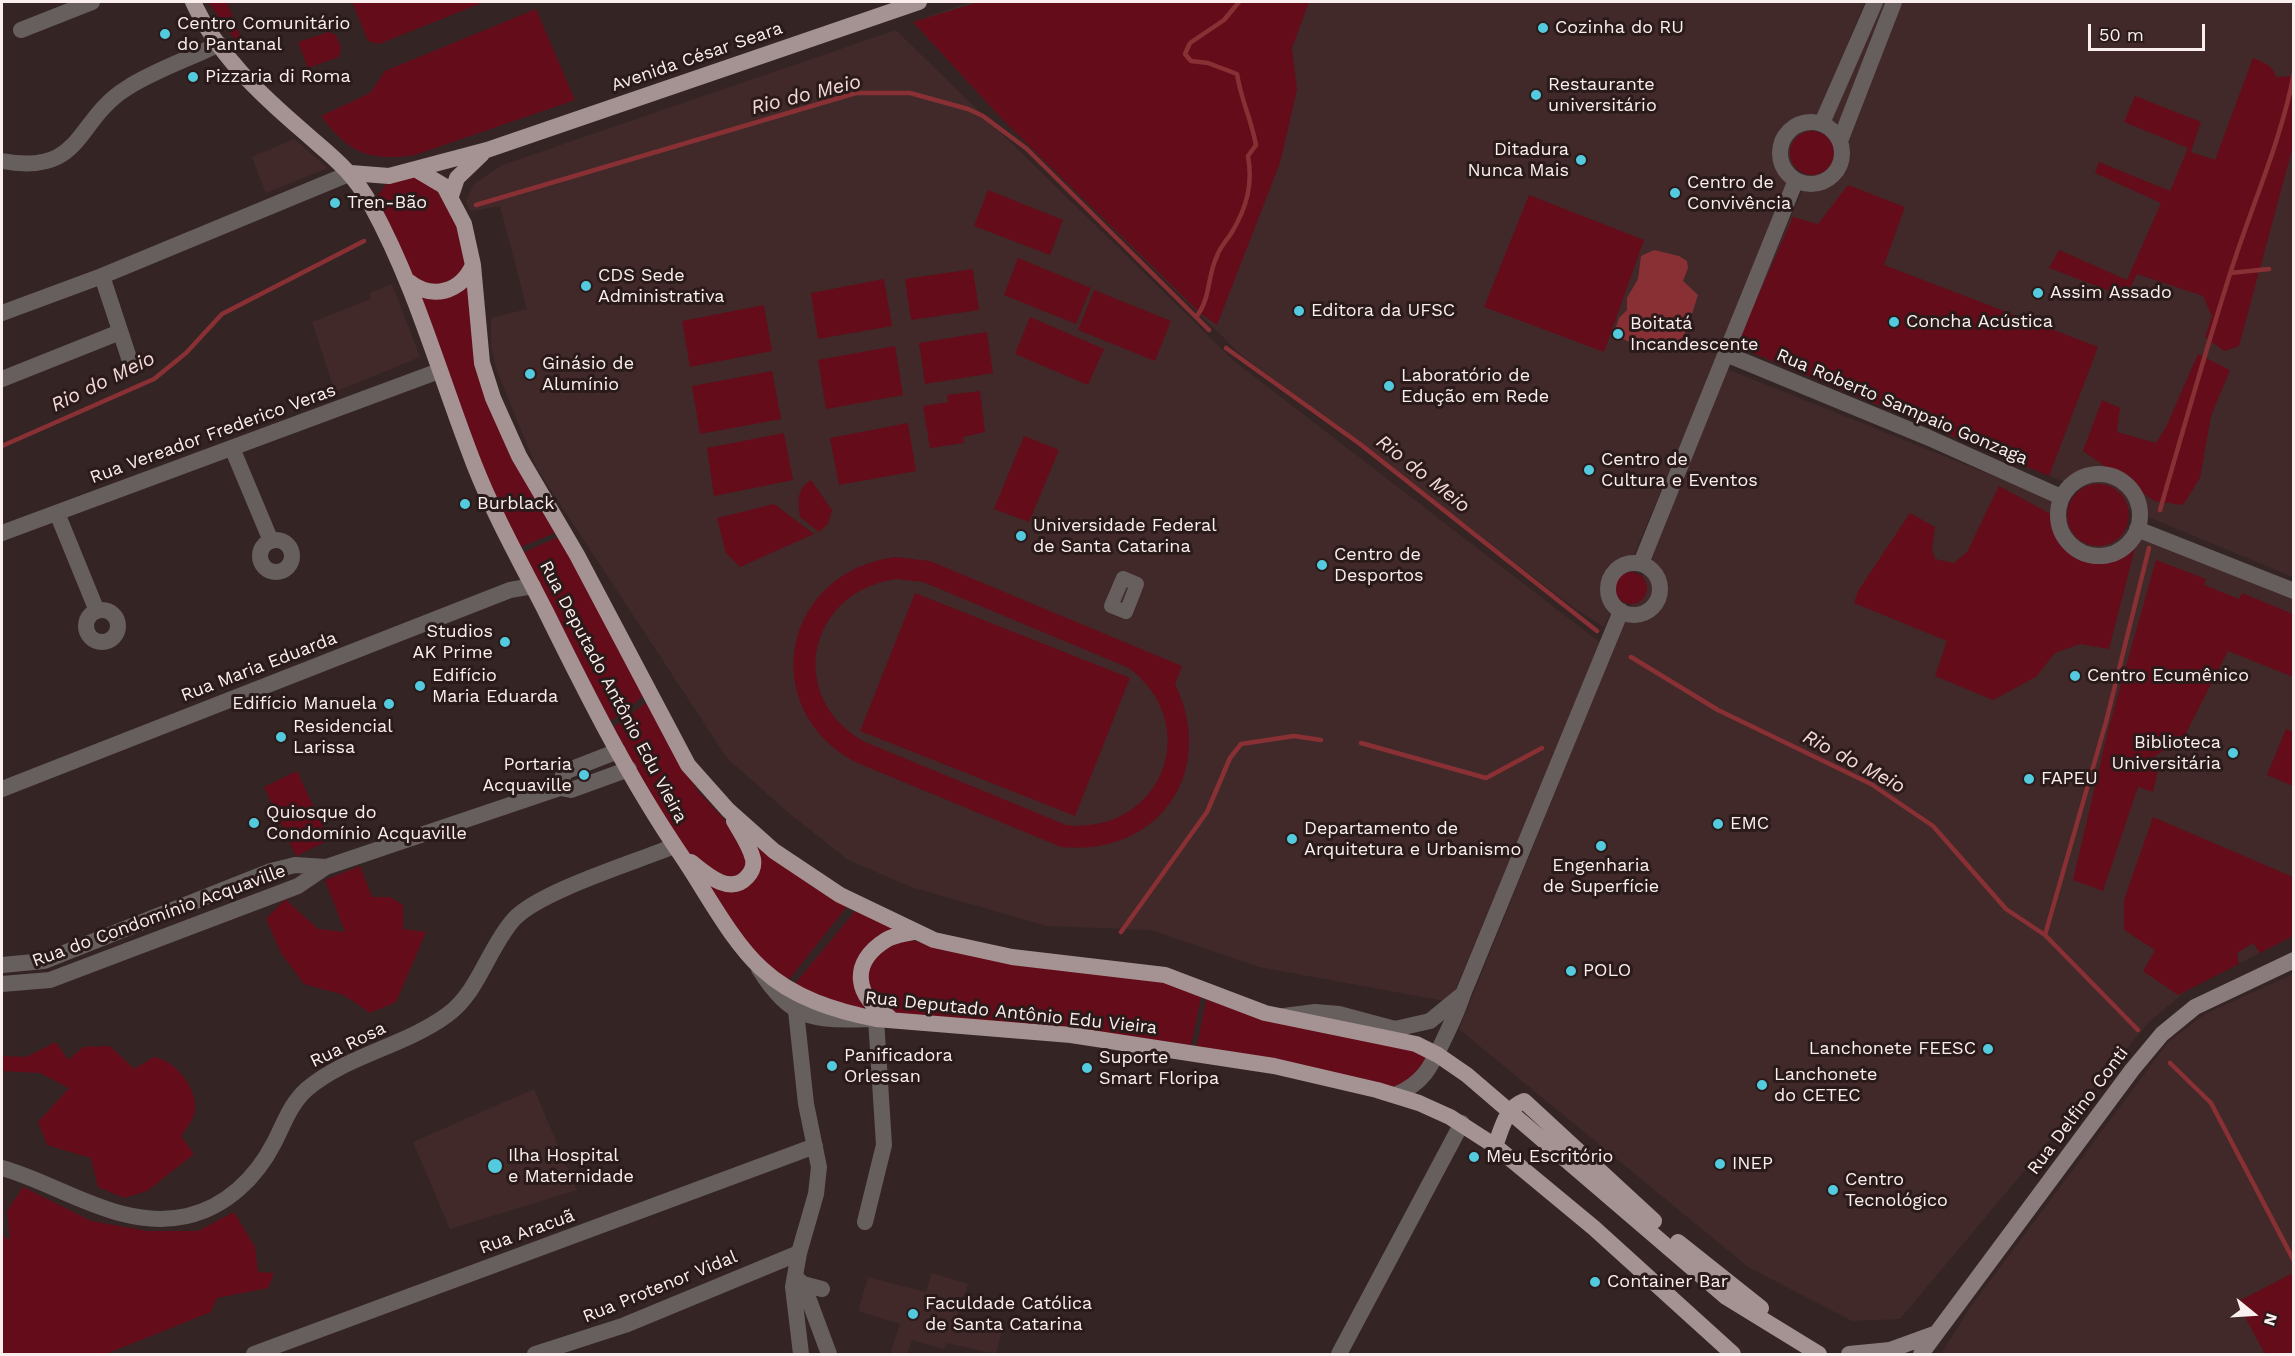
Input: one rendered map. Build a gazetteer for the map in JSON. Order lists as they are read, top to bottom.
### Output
{
  "streets": {
    "main road": ["Avenida César Seara", "Rua Deputado Antônio Edu Vieira", "Rua Delfino Conti"],
    "street": [
      "Rua Roberto Sampaio Gonzaga",
      "Rua Vereador Frederico Veras",
      "Rua Maria Eduarda",
      "Rua do Condomínio Acquaville",
      "Rua Rosa",
      "Rua Aracuã",
      "Rua Protenor Vidal"
    ]
  },
  "crossings": [
    ["Avenida César Seara", "Rua Deputado Antônio Edu Vieira"],
    ["Rua Vereador Frederico Veras", "Rua Deputado Antônio Edu Vieira"],
    ["Rua Maria Eduarda", "Rua Deputado Antônio Edu Vieira"],
    ["Rua Deputado Antônio Edu Vieira", "Rua do Condomínio Acquaville"],
    ["Rua Deputado Antônio Edu Vieira", "Rua Rosa"]
  ],
  "water": ["Rio do Meio"],
  "places": [
    "Cozinha do RU",
    "Centro Comunitário do Pantanal",
    "Pizzaria di Roma",
    "Restaurante universitário",
    "Ditadura Nunca Mais",
    "Centro de Convivência",
    "Tren-Bão",
    "CDS Sede Administrativa",
    "Assim Assado",
    "Editora da UFSC",
    "Concha Acústica",
    "Boitatá Incandescente",
    "Ginásio de Alumínio",
    "Laboratório de Edução em Rede",
    "Centro de Cultura e Eventos",
    "Burblack",
    "Universidade Federal de Santa Catarina",
    "Centro de Desportos",
    "Studios AK Prime",
    "Centro Ecumênico",
    "Edifício Maria Eduarda",
    "Edifício Manuela",
    "Residencial Larissa",
    "Biblioteca Universitária",
    "Portaria Acquaville",
    "FAPEU",
    "Quiosque do Condomínio Acquaville",
    "EMC",
    "Departamento de Arquitetura e Urbanismo",
    "Engenharia de Superfície",
    "POLO",
    "Lanchonete FEESC",
    "Panificadora Orlessan",
    "Suporte Smart Floripa",
    "Lanchonete do CETEC",
    "Meu Escritório",
    "INEP",
    "Ilha Hospital e Maternidade",
    "Centro Tecnológico",
    "Container Bar",
    "Faculdade Católica de Santa Catarina"
  ],
  "scale_bar": "50 m",
  "north": "right"
}
